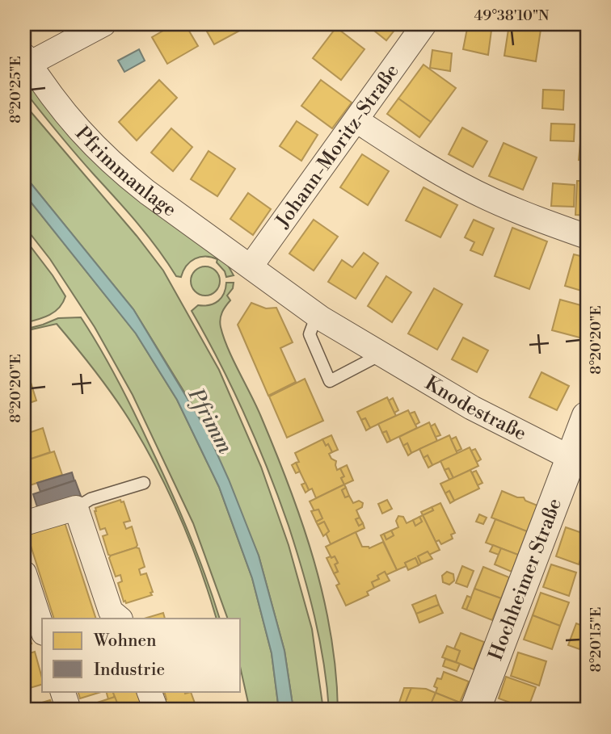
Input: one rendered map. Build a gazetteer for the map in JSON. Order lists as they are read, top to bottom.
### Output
{
  "streets": {
    "street": [
      "Johann-Moritz-Straße",
      "Pfrimmanlage",
      "Knodestraße",
      "Hochheimer Straße"
    ]
  },
  "crossings": [
    ["Johann-Moritz-Straße", "Pfrimmanlage"],
    ["Johann-Moritz-Straße", "Knodestraße"],
    ["Pfrimmanlage", "Knodestraße"],
    ["Knodestraße", "Hochheimer Straße"]
  ],
  "water": ["Pfrimm"],
  "legend": ["Wohnen", "Industrie"],
  "coordinates": [
    "49°38'10\"N",
    "8°20'25\"E",
    "8°20'20\"E",
    "8°20'15\"E"
  ]
}
